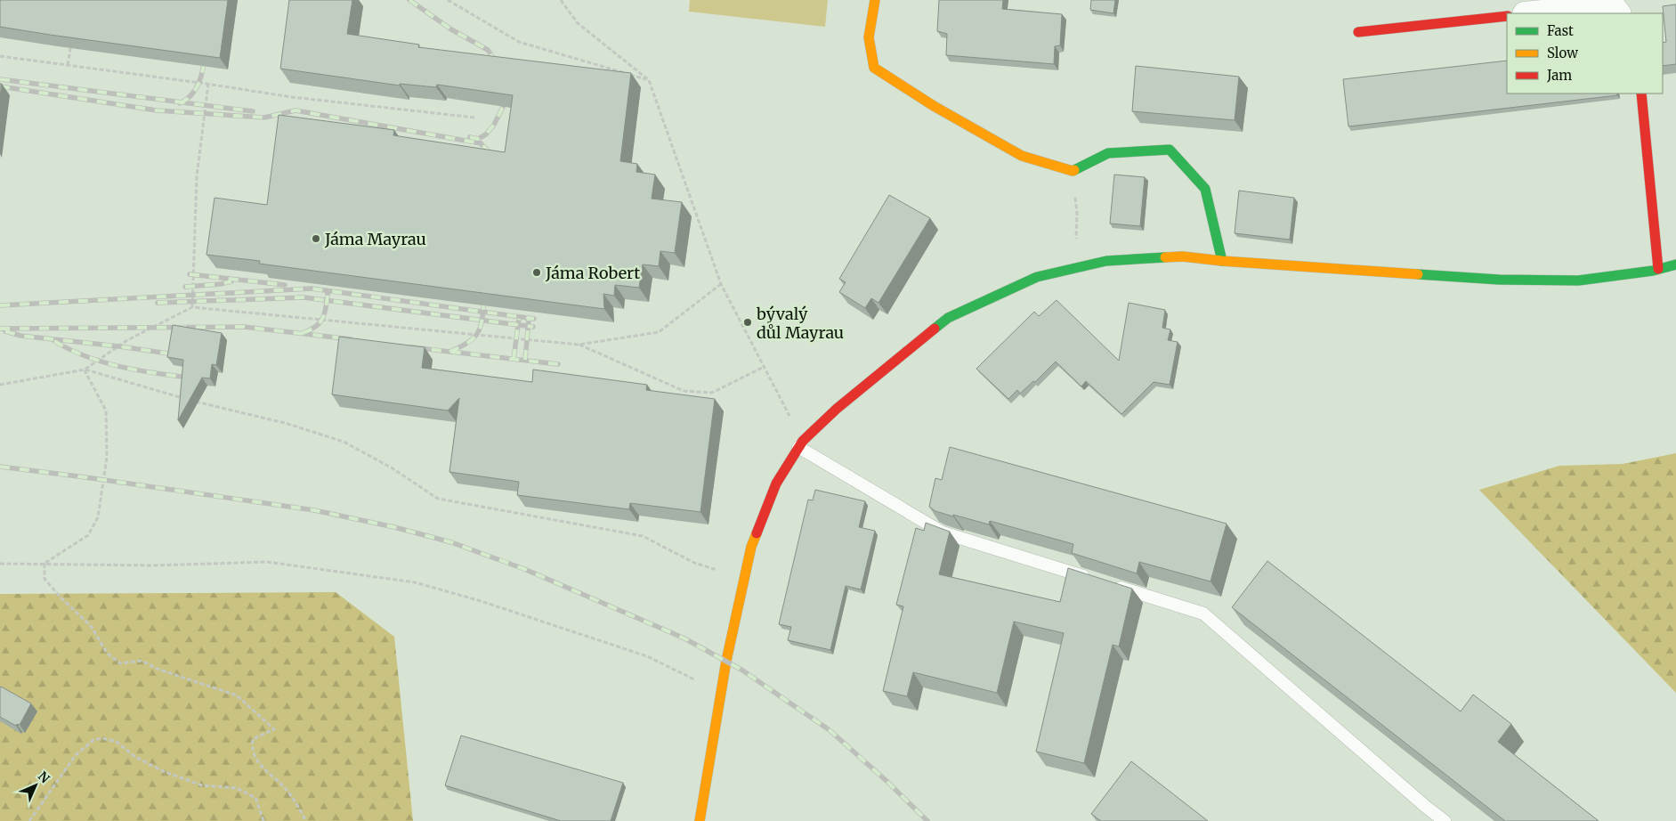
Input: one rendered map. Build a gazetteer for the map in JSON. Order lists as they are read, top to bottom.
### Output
{
  "places": ["Jáma Mayrau", "Jáma Robert", "bývalý důl Mayrau"],
  "legend": ["Fast", "Slow", "Jam"],
  "north": "top right"
}
